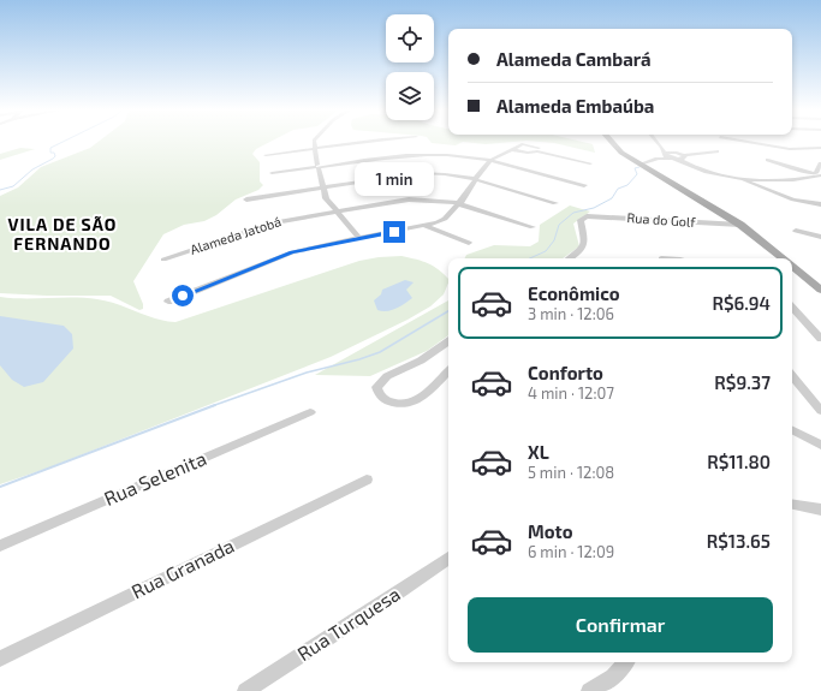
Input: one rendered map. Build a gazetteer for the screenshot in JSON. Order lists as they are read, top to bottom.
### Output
{
  "streets": {
    "street": [
      "Rua do Golf",
      "Alameda Jatobá",
      "Rua Selenita",
      "Rua Granada",
      "Rua Turquesa"
    ]
  },
  "districts": ["VILA DE SÃO FERNANDO"],
  "page": {
    "banner": ["Alameda Cambará", "Alameda Embaúba"],
    "bubble": "1 min",
    "list": [
      {
        "name": "Econômico",
        "note": "3 min · 12:06",
        "value": "R$6.94"
      },
      {
        "name": "Conforto",
        "note": "4 min · 12:07",
        "value": "R$9.37"
      },
      {
        "name": "XL",
        "note": "5 min · 12:08",
        "value": "R$11.80"
      },
      {
        "name": "Moto",
        "note": "6 min · 12:09",
        "value": "R$13.65"
      }
    ],
    "buttons": "Confirmar"
  }
}
